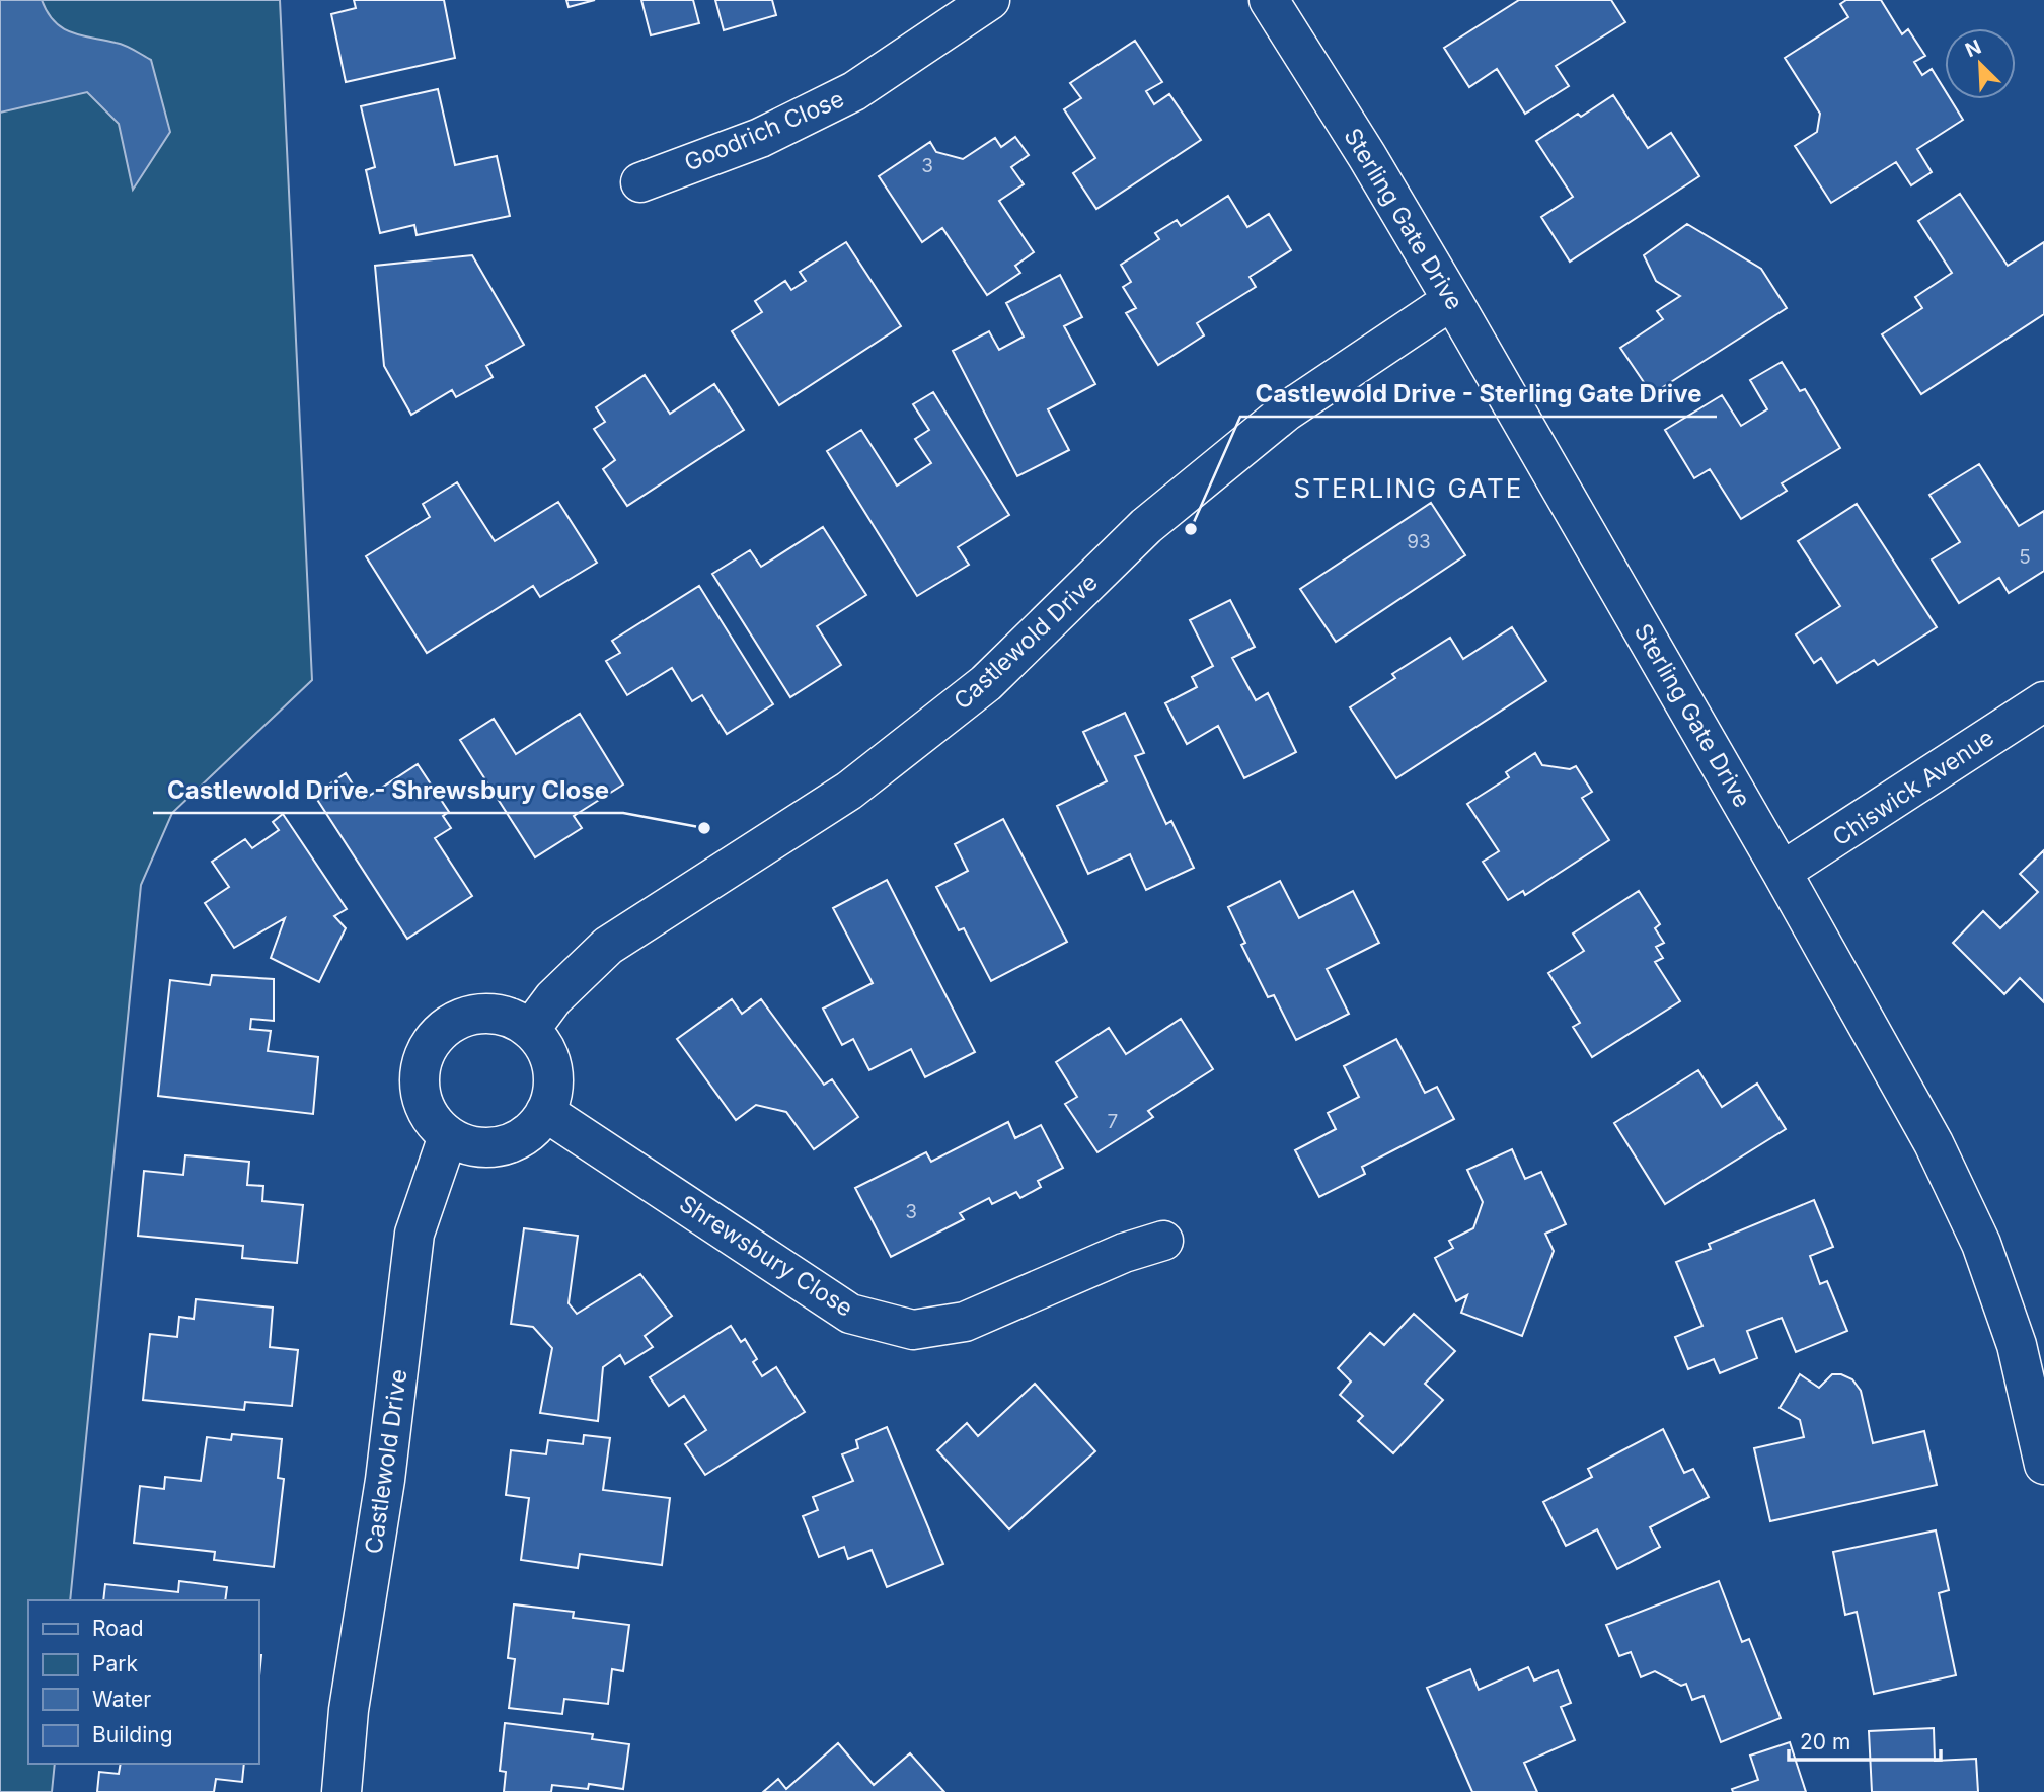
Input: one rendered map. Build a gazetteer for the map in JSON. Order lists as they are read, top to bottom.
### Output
{
  "streets": {
    "street": [
      "Goodrich Close",
      "Sterling Gate Drive",
      "Castlewold Drive",
      "Chiswick Avenue",
      "Shrewsbury Close"
    ]
  },
  "crossings": [
    ["Sterling Gate Drive", "Castlewold Drive"],
    ["Sterling Gate Drive", "Chiswick Avenue"],
    ["Castlewold Drive", "Shrewsbury Close"]
  ],
  "districts": ["STERLING GATE"],
  "places": ["Castlewold Drive - Sterling Gate Drive", "Castlewold Drive - Shrewsbury Close"],
  "house_numbers": [
    "3",
    "93",
    "5",
    "7",
    "3"
  ],
  "legend": [
    "Road",
    "Park",
    "Water",
    "Building"
  ],
  "scale_bar": "20 m",
  "north": "top left"
}
